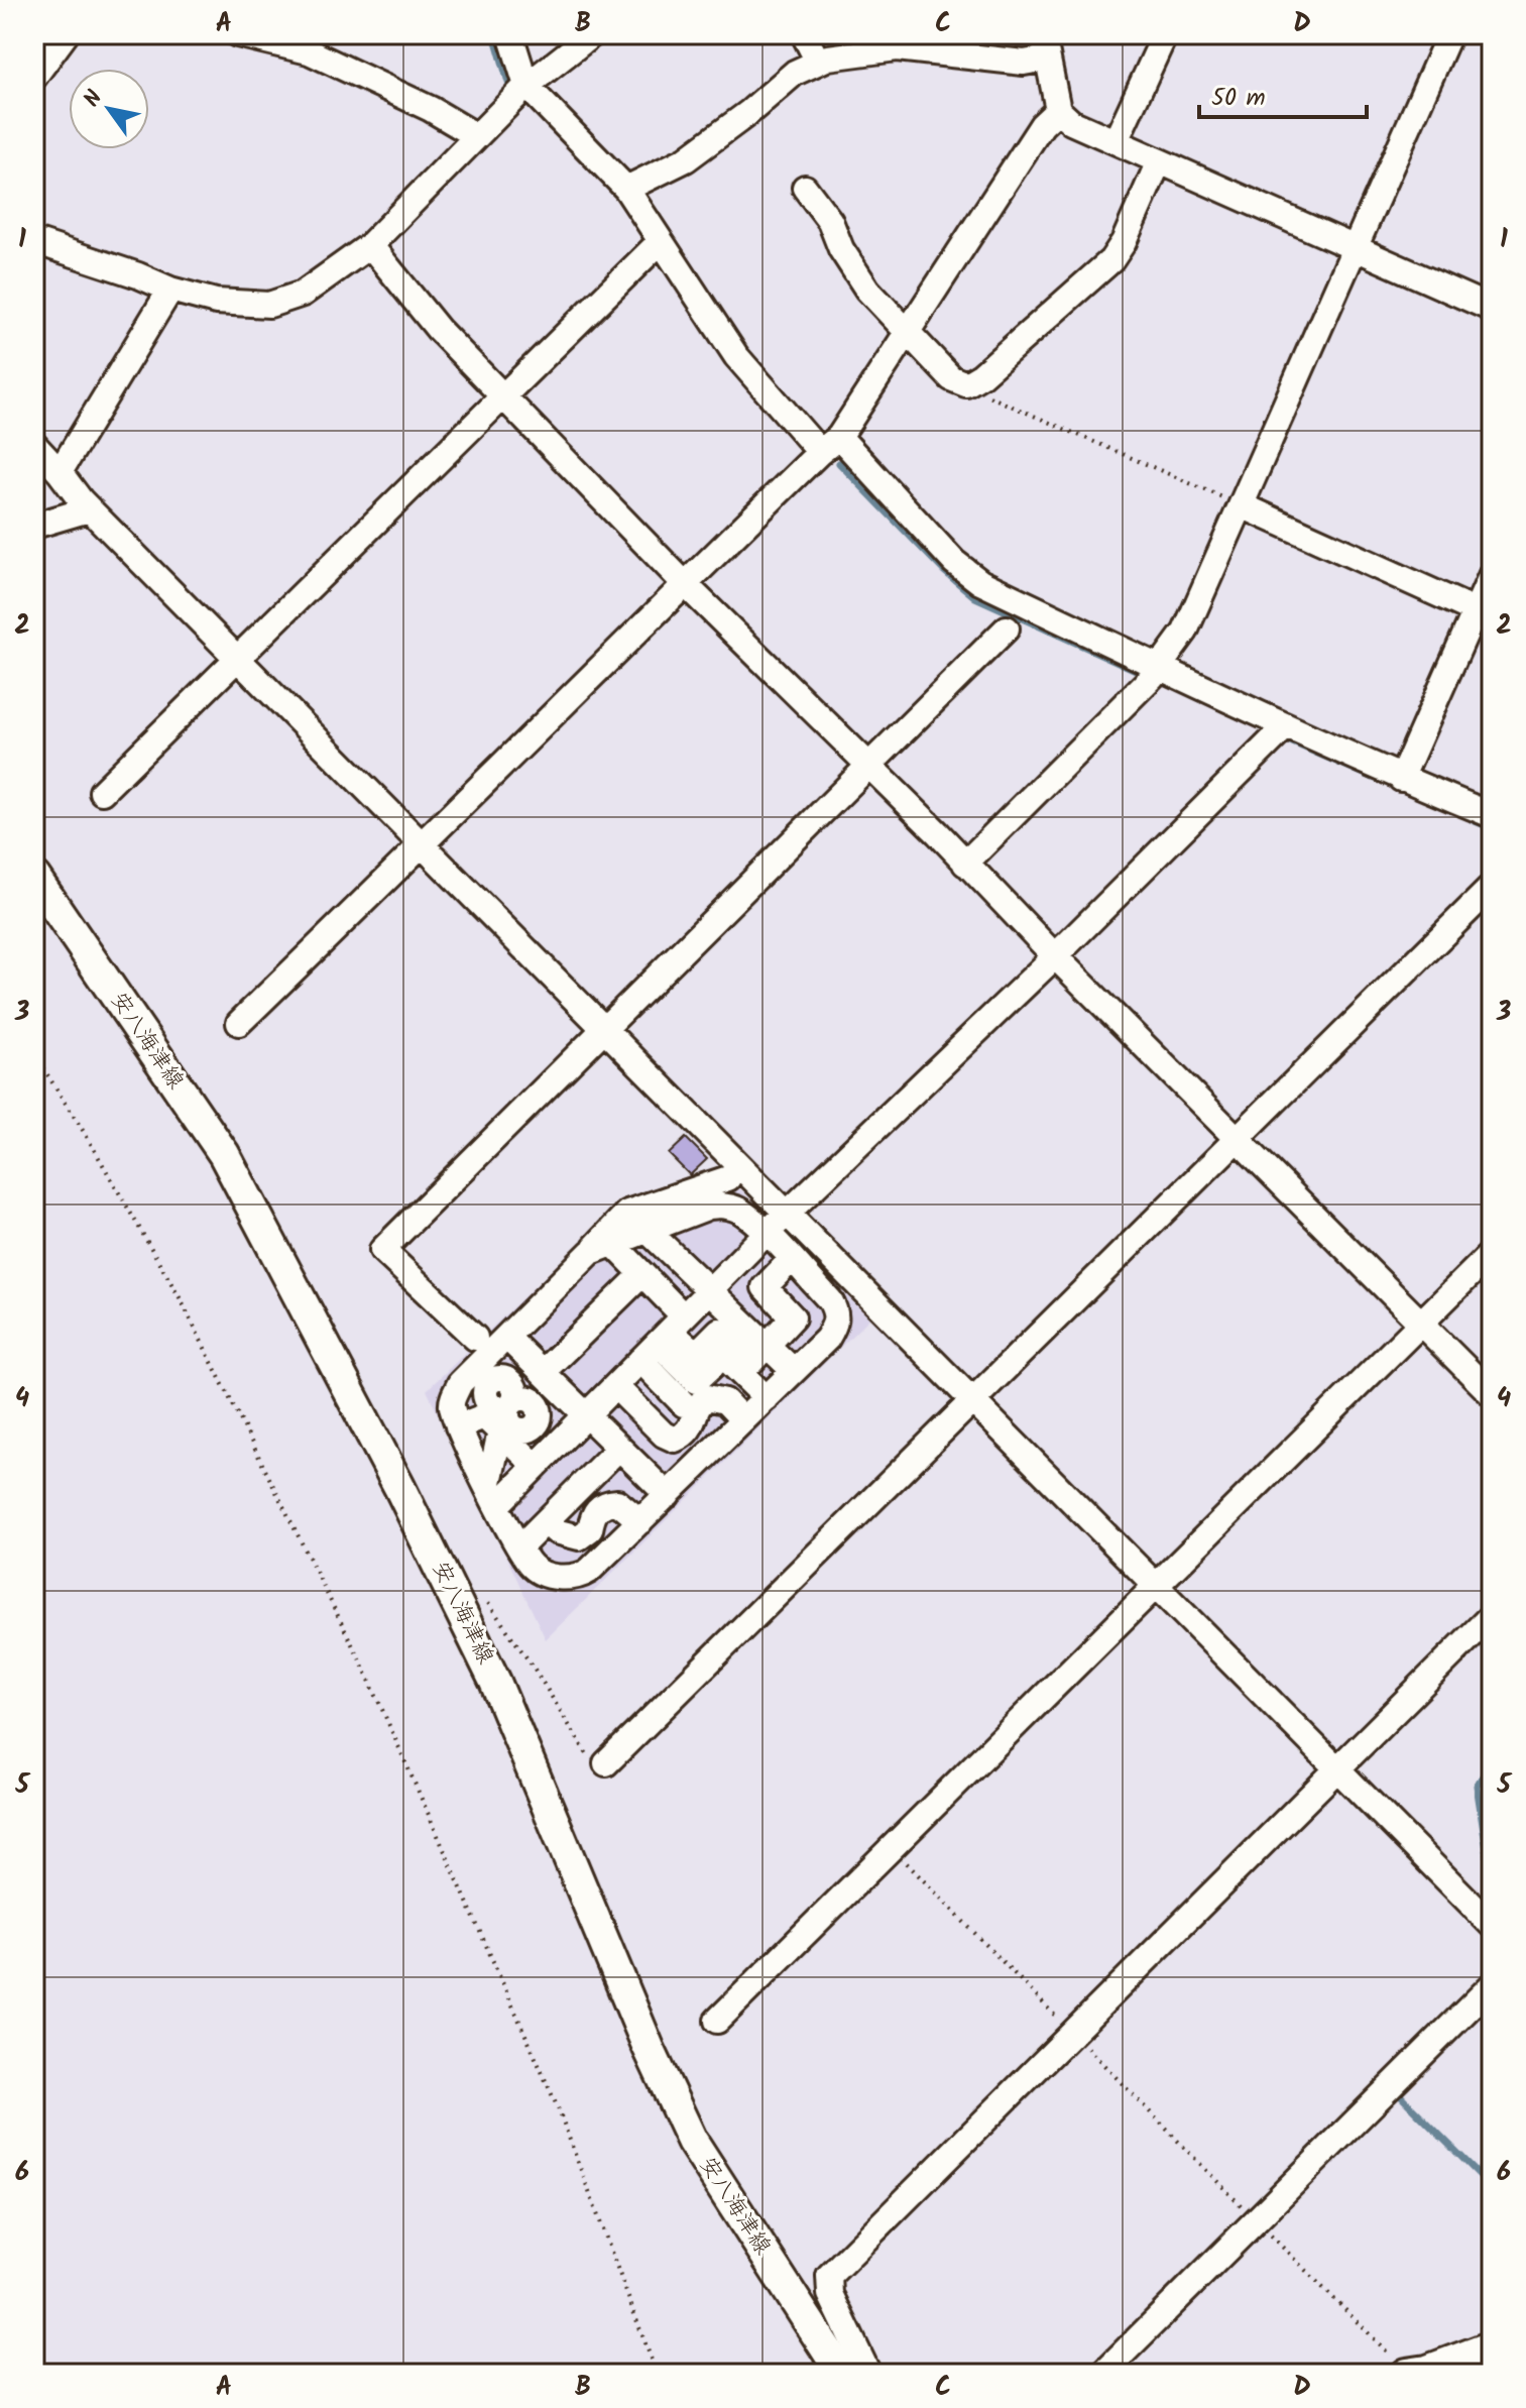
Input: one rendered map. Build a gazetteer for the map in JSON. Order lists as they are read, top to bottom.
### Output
{
  "streets": {
    "main road": ["安八海津線"]
  },
  "scale_bar": "50 m",
  "north": "top left",
  "grid": {
    "columns": [
      "A",
      "B",
      "C",
      "D"
    ],
    "rows": [
      "1",
      "2",
      "3",
      "4",
      "5",
      "6"
    ]
  }
}
